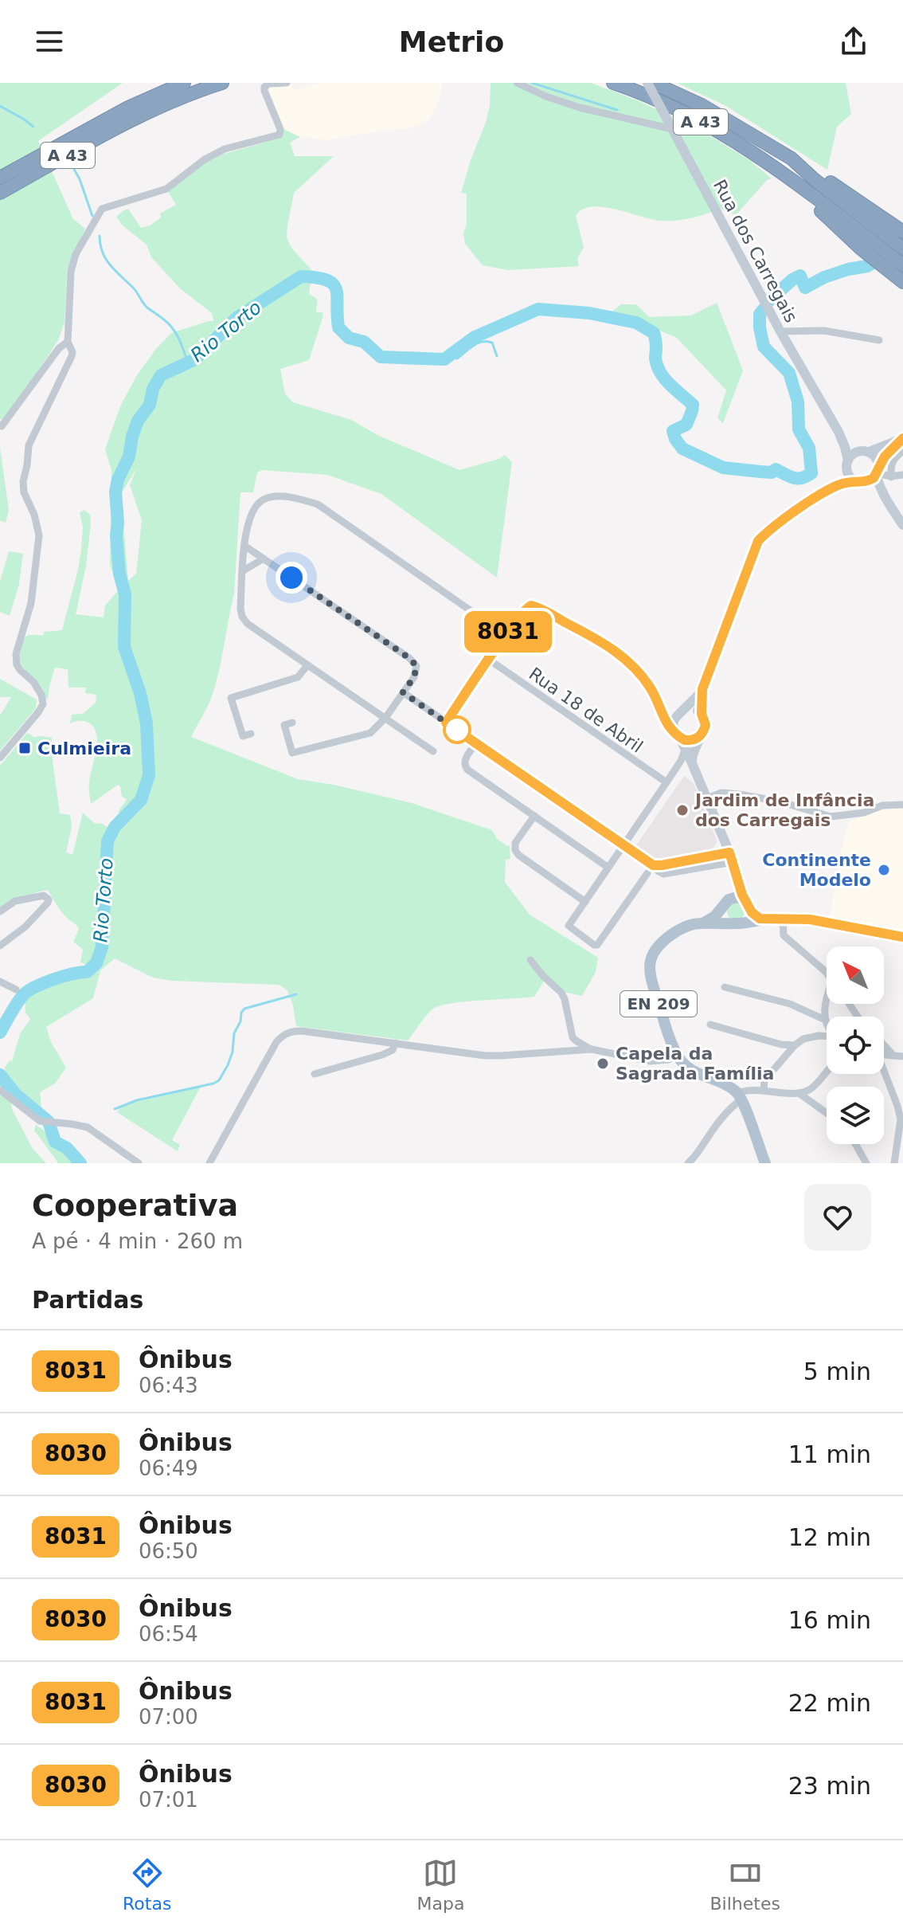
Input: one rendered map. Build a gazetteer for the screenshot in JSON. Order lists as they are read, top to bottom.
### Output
{
  "streets": {
    "highway": ["A 43"],
    "main road": ["EN 209"],
    "street": ["Rua dos Carregais", "Rua 18 de Abril"]
  },
  "water": ["Rio Torto"],
  "places": {
    "transit": ["Culmieira"],
    "other": ["Jardim de Infância dos Carregais", "Continente Modelo", "Capela da Sagrada Família"]
  },
  "lines": ["bus line 8031"],
  "north": "top left",
  "page": {
    "header": "Metrio",
    "on_map": "8031",
    "heading": [
      ["Cooperativa", "A pé · 4 min · 260 m"],
      "Partidas"
    ],
    "list": [
      {
        "mark": "8031",
        "name": "Ônibus",
        "note": "06:43",
        "value": "5 min"
      },
      {
        "mark": "8030",
        "name": "Ônibus",
        "note": "06:49",
        "value": "11 min"
      },
      {
        "mark": "8031",
        "name": "Ônibus",
        "note": "06:50",
        "value": "12 min"
      },
      {
        "mark": "8030",
        "name": "Ônibus",
        "note": "06:54",
        "value": "16 min"
      },
      {
        "mark": "8031",
        "name": "Ônibus",
        "note": "07:00",
        "value": "22 min"
      },
      {
        "mark": "8030",
        "name": "Ônibus",
        "note": "07:01",
        "value": "23 min"
      }
    ],
    "tabs": ["Rotas", "Mapa", "Bilhetes"]
  }
}
